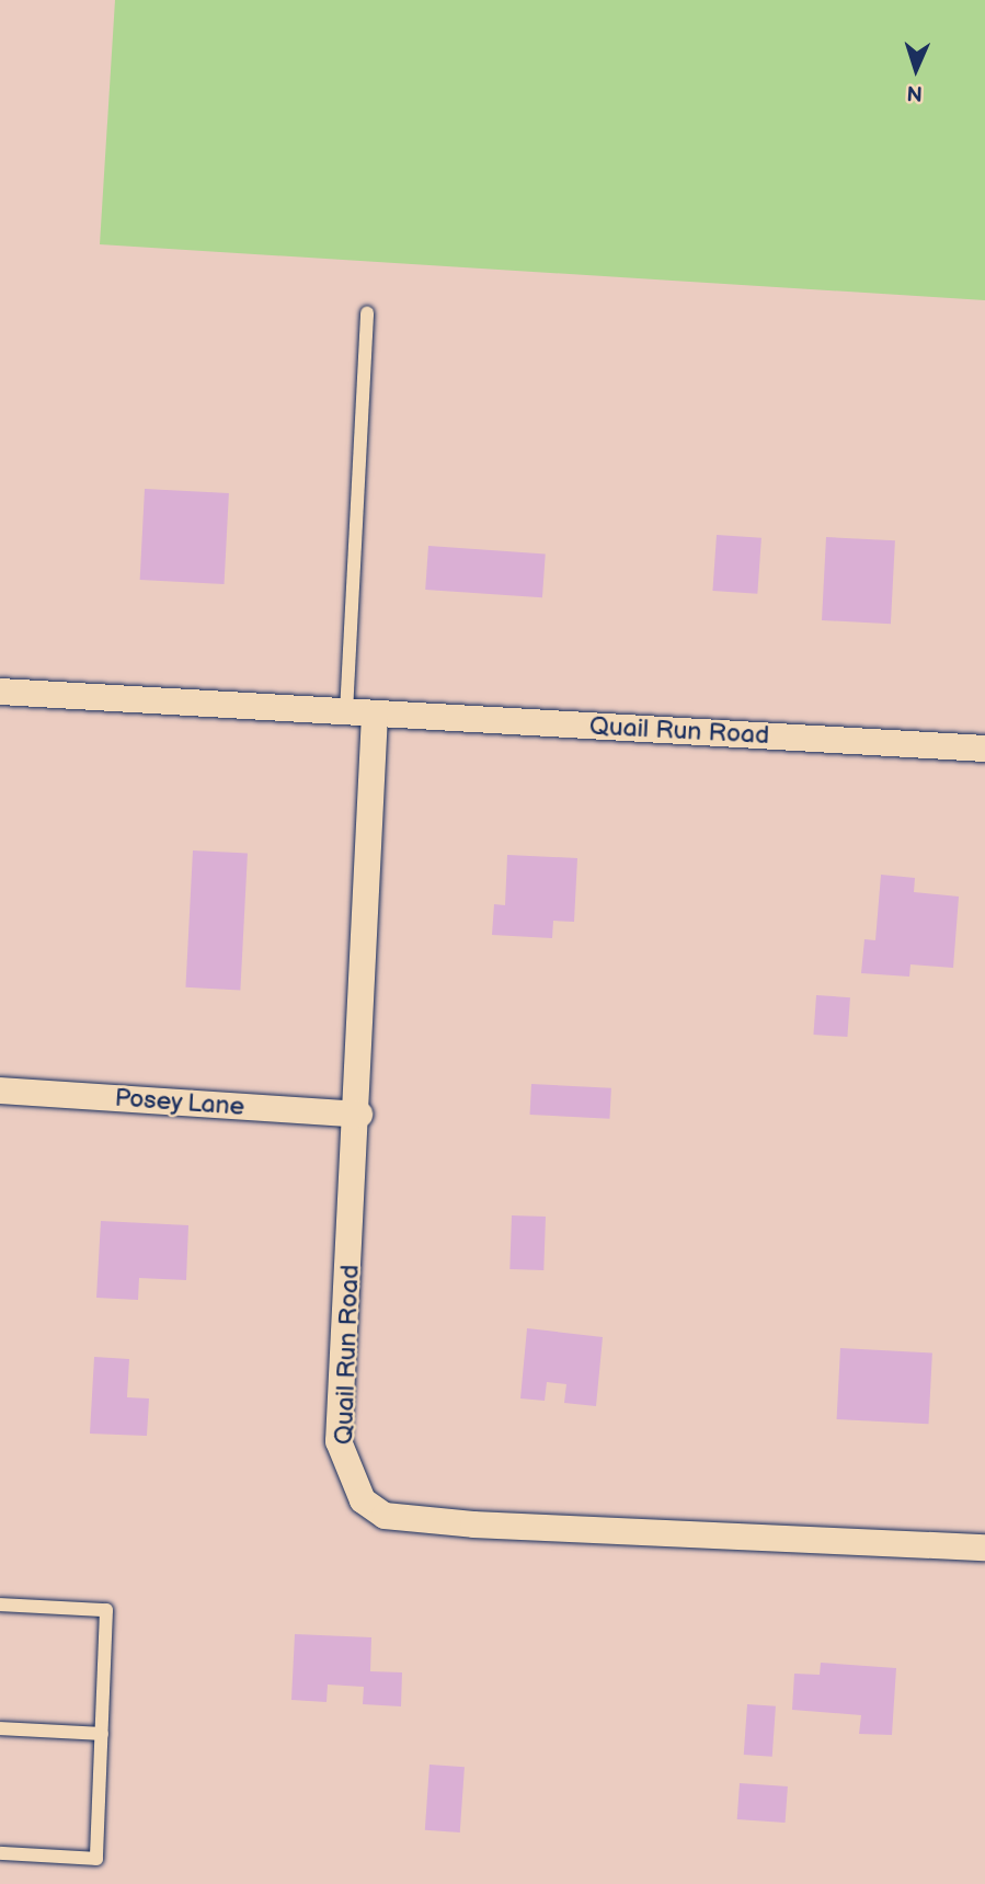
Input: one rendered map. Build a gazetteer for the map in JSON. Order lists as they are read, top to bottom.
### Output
{
  "streets": {
    "street": ["Quail Run Road", "Posey Lane"]
  },
  "crossings": [
    ["Quail Run Road", "Posey Lane"]
  ],
  "north": "bottom"
}
